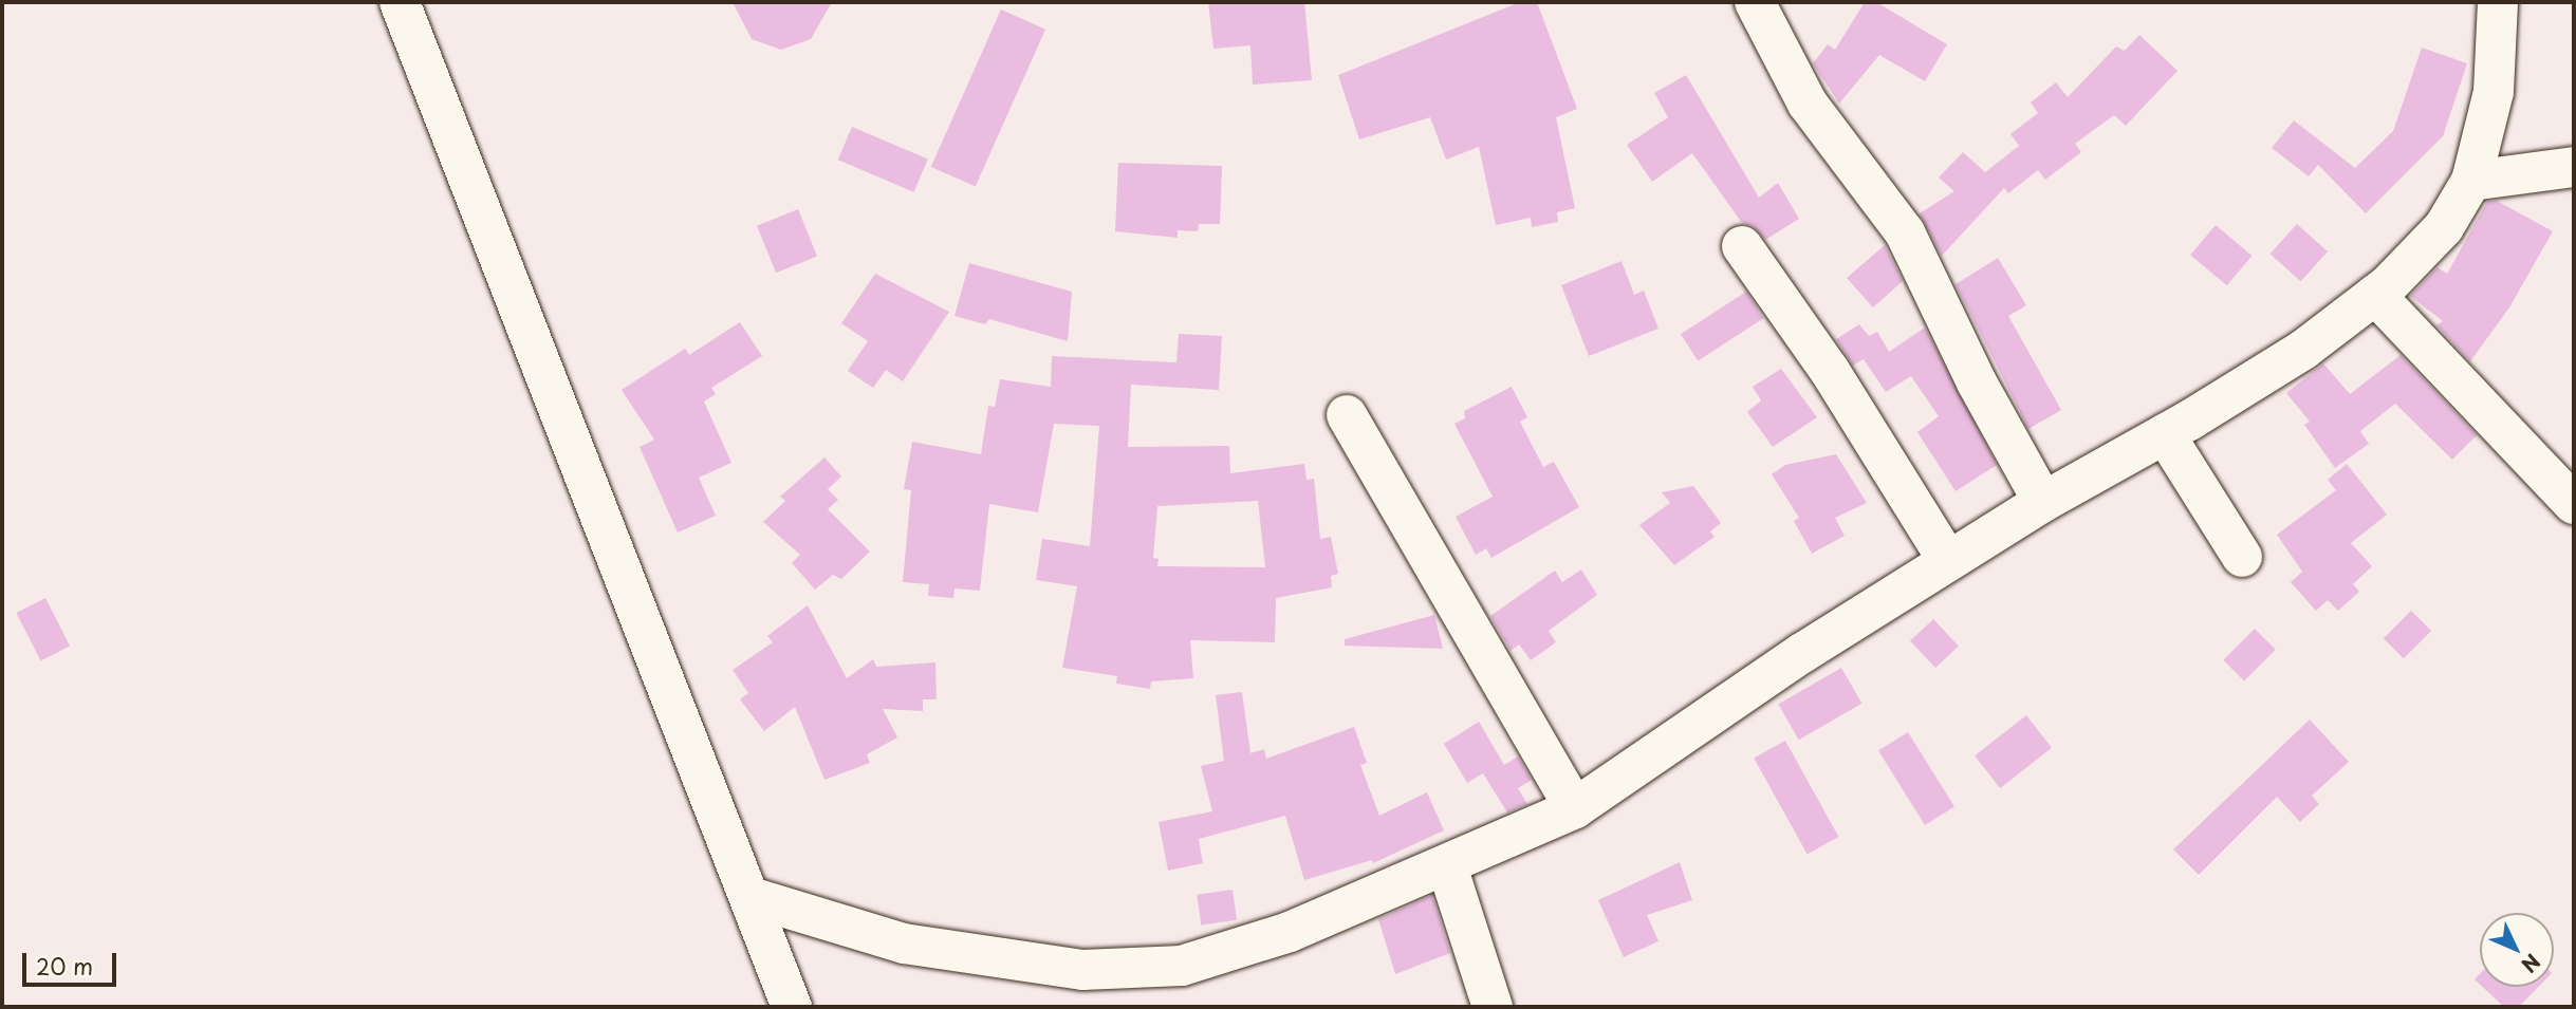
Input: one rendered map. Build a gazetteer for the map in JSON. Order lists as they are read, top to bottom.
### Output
{
  "scale_bar": "20 m",
  "north": "bottom right"
}
